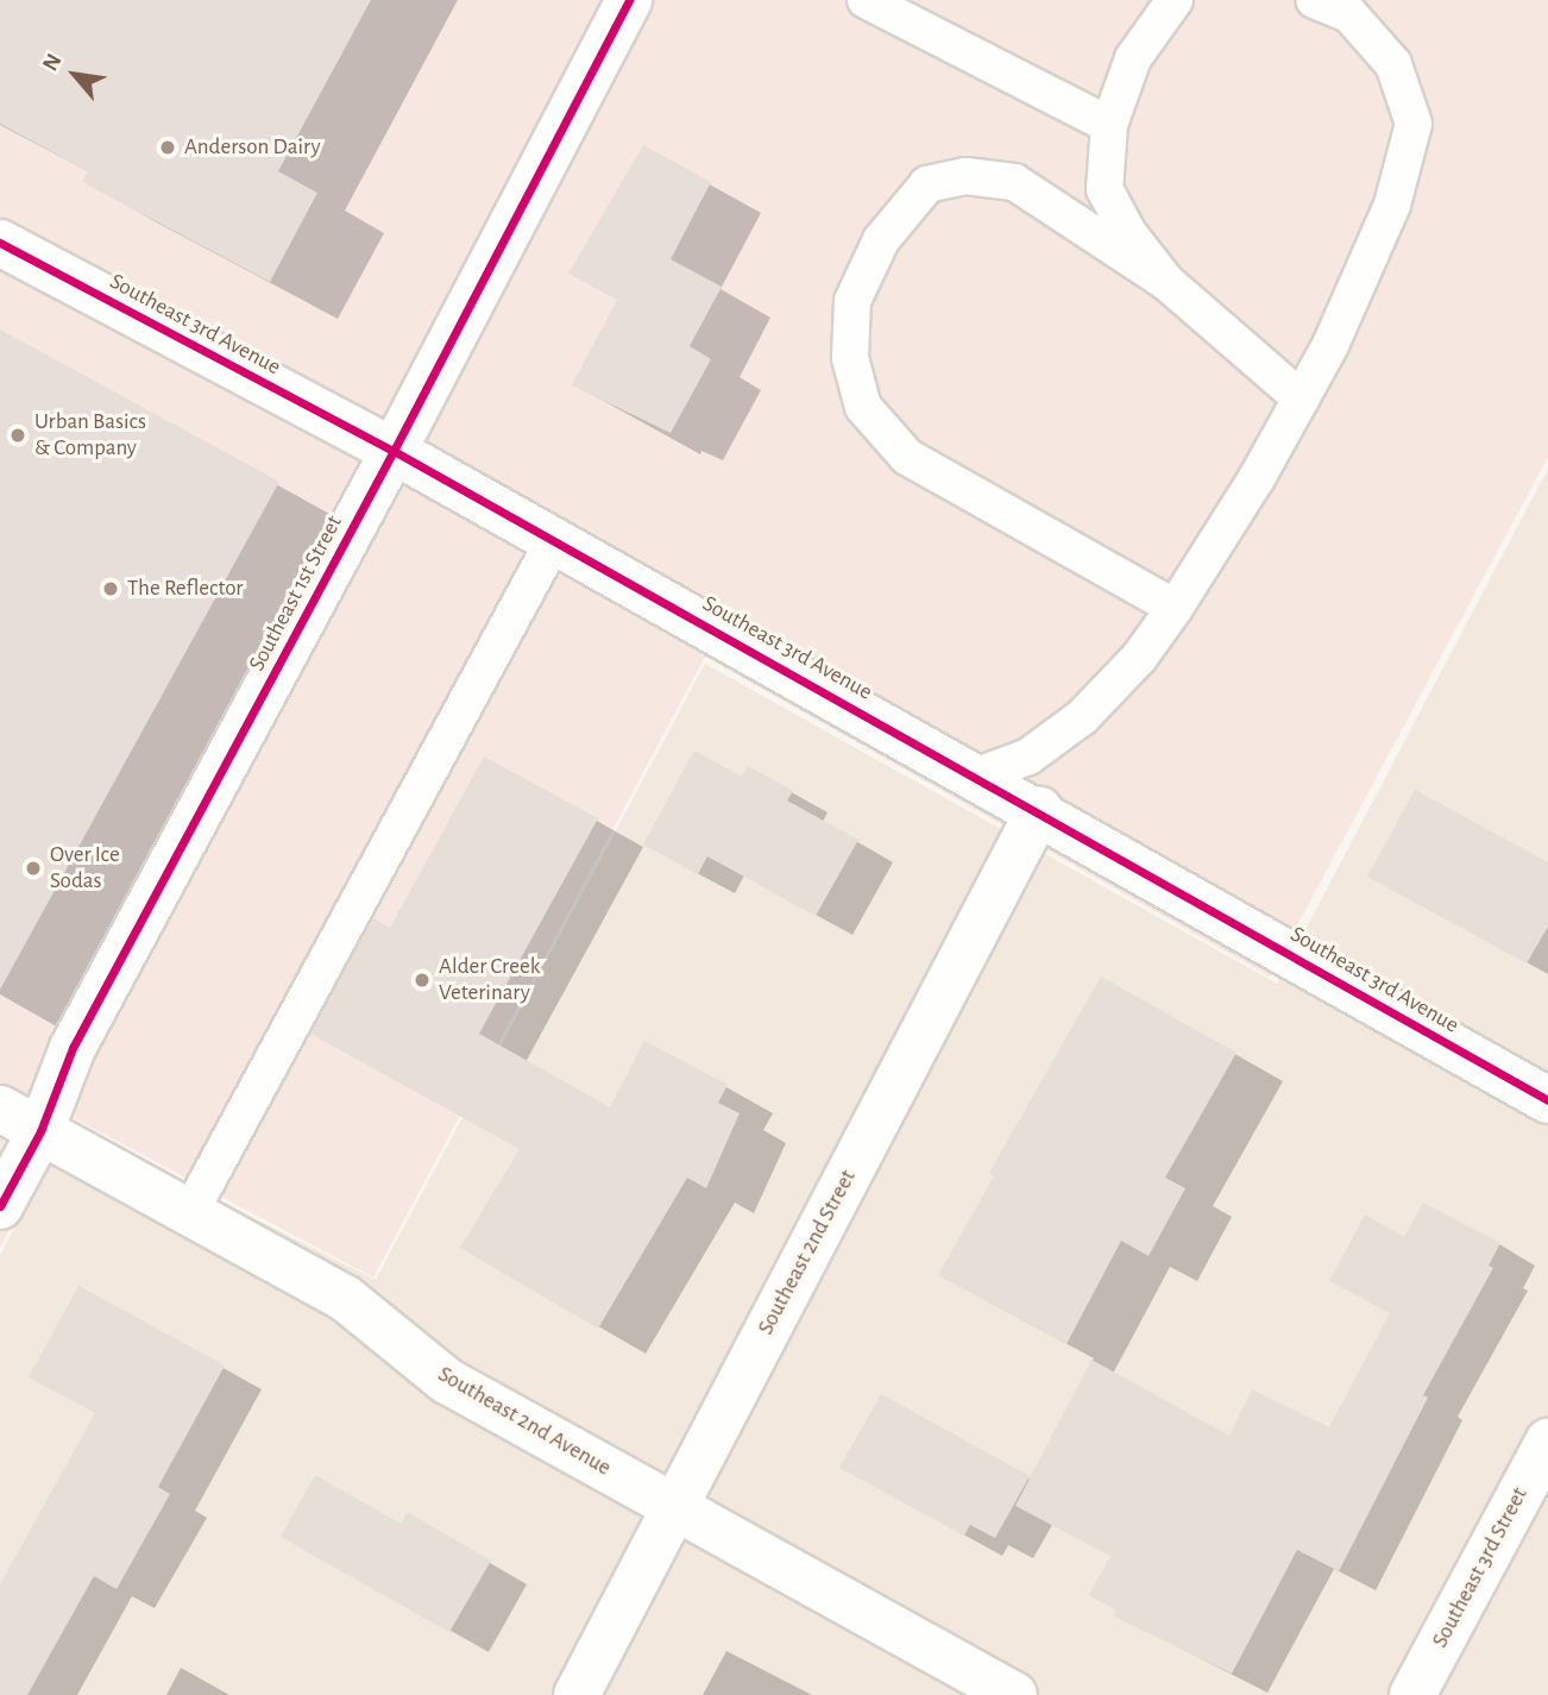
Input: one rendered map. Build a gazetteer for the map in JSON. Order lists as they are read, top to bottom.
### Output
{
  "streets": {
    "street": [
      "Southeast 3rd Avenue",
      "Southeast 1st Street",
      "Southeast 2nd Street",
      "Southeast 2nd Avenue",
      "Southeast 3rd Street"
    ]
  },
  "crossings": [
    ["Southeast 3rd Avenue", "Southeast 1st Street"],
    ["Southeast 3rd Avenue", "Southeast 2nd Street"],
    ["Southeast 1st Street", "Southeast 2nd Avenue"],
    ["Southeast 2nd Street", "Southeast 2nd Avenue"]
  ],
  "places": [
    "Anderson Dairy",
    "Urban Basics & Company",
    "The Reflector",
    "Over Ice Sodas",
    "Alder Creek Veterinary"
  ],
  "north": "top left"
}
